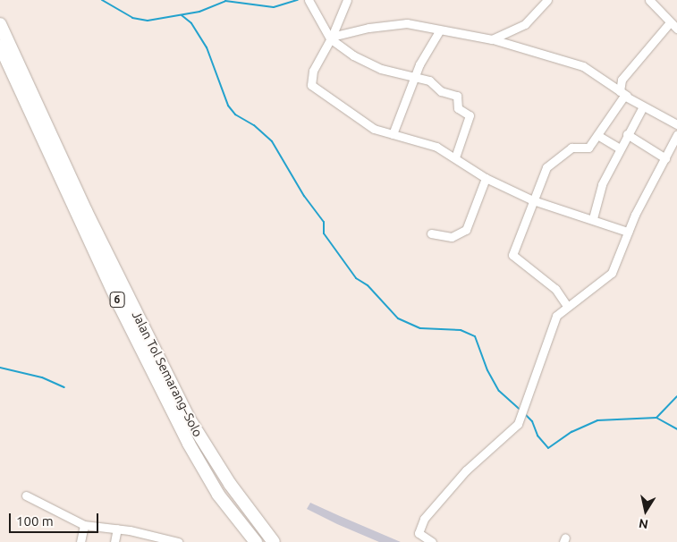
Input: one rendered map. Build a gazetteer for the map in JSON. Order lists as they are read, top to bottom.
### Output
{
  "streets": {
    "highway": ["6", "Jalan Tol Semarang–Solo"]
  },
  "scale_bar": "100 m",
  "north": "bottom"
}
